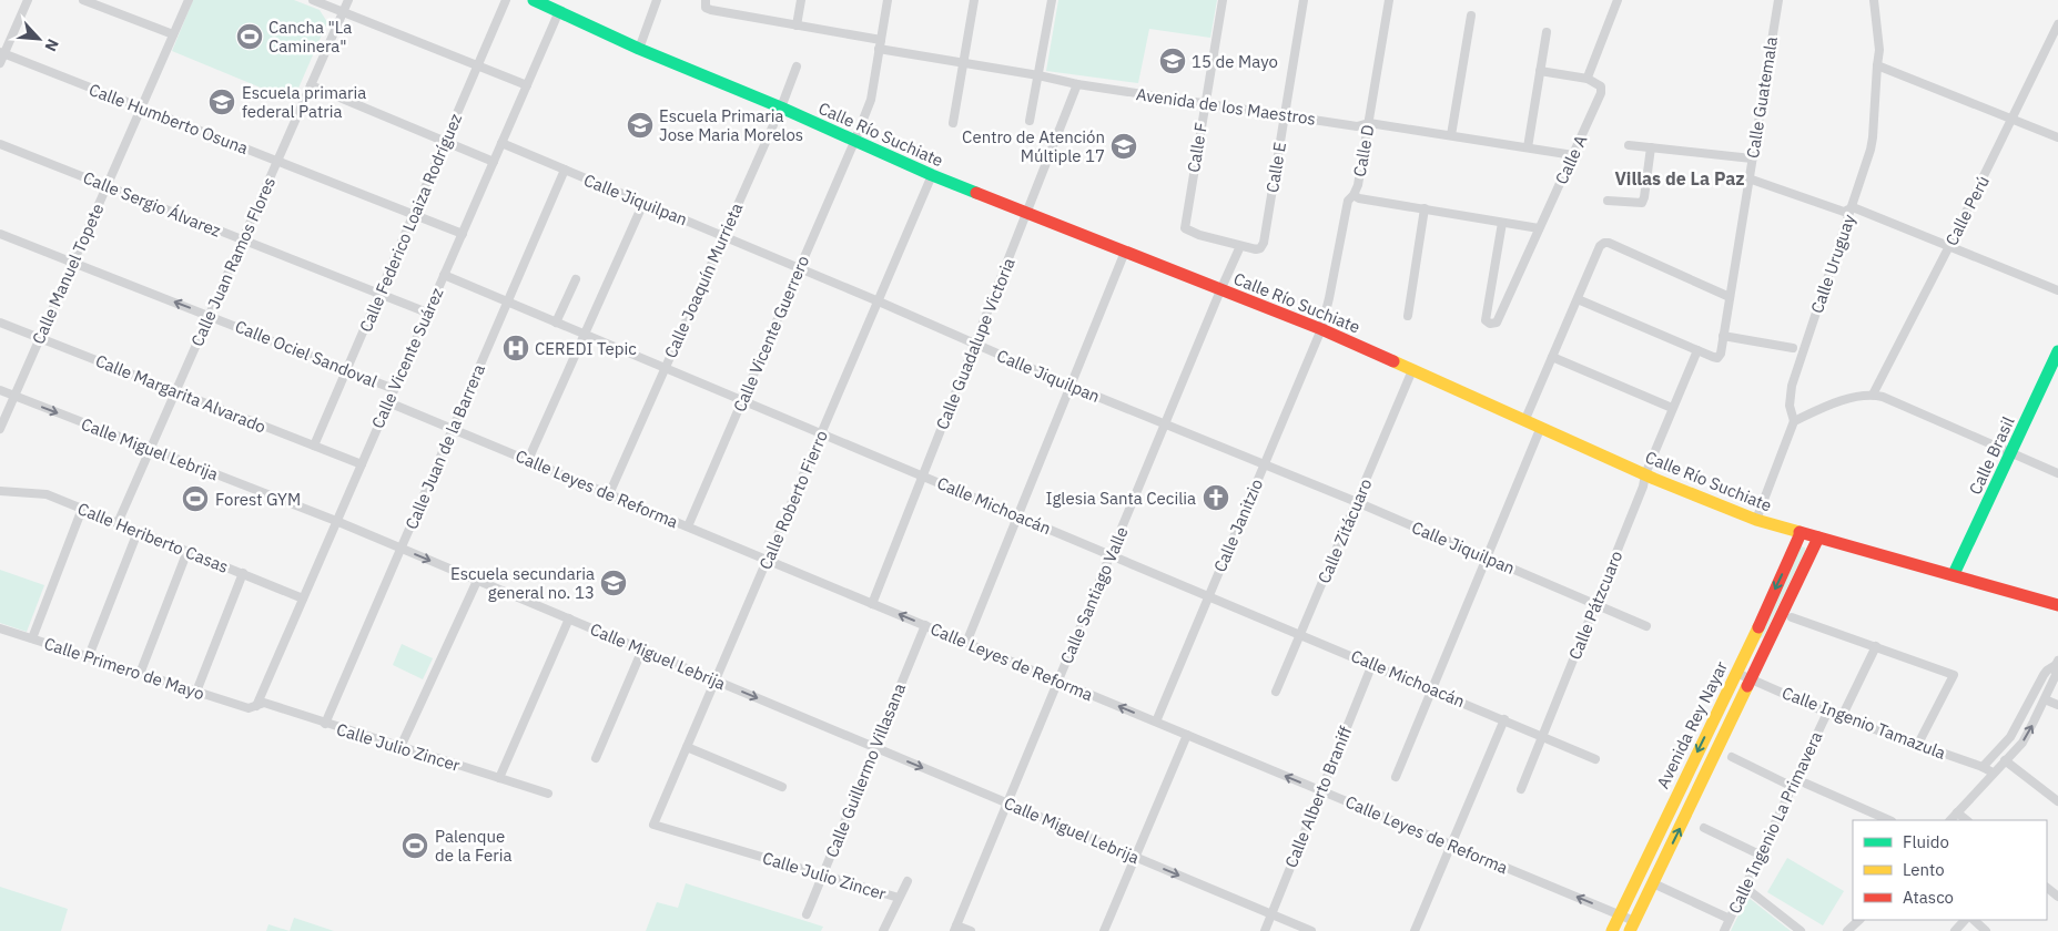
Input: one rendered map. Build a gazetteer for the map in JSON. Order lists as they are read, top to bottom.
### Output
{
  "streets": {
    "main road": ["Calle Río Suchiate", "Calle Brasil", "Avenida Rey Nayar"],
    "street": [
      "Calle Guatemala",
      "Avenida de los Maestros",
      "Calle Humberto Osuna",
      "Calle F",
      "Calle D",
      "Calle A",
      "Calle E",
      "Calle Jiquilpan",
      "Calle Sergio Álvarez",
      "Calle Perú",
      "Calle Federico Loaiza Rodríguez",
      "Calle Juan Ramos Flores",
      "Calle Uruguay",
      "Calle Manuel Topete",
      "Calle Joaquín Murrieta",
      "Calle Vicente Guerrero",
      "Calle Guadalupe Victoria",
      "Calle Ociel Sandoval",
      "Calle Vicente Suárez",
      "Calle Margarita Alvarado",
      "Calle Juan de la Barrera",
      "Calle Miguel Lebrija",
      "Calle Leyes de Reforma",
      "Calle Roberto Fierro",
      "Calle Michoacán",
      "Calle Janitzio",
      "Calle Zitácuaro",
      "Calle Heriberto Casas",
      "Calle Santiago Valle",
      "Calle Pátzcuaro",
      "Calle Primero de Mayo",
      "Calle Ingenio Tamazula",
      "Calle Julio Zincer",
      "Calle Guillermo Villasana",
      "Calle Alberto Braniff",
      "Calle Ingenio La Primavera"
    ]
  },
  "crossings": [
    ["Avenida de los Maestros", "Calle F"],
    ["Avenida de los Maestros", "Calle D"],
    ["Avenida de los Maestros", "Calle A"],
    ["Avenida de los Maestros", "Calle E"],
    ["Avenida de los Maestros", "Calle Vicente Guerrero"],
    ["Avenida de los Maestros", "Calle Guadalupe Victoria"],
    ["Calle Humberto Osuna", "Calle Federico Loaiza Rodríguez"],
    ["Calle Humberto Osuna", "Calle Juan Ramos Flores"],
    ["Calle Humberto Osuna", "Calle Manuel Topete"],
    ["Calle Humberto Osuna", "Calle Vicente Suárez"],
    ["Calle Río Suchiate", "Calle D"],
    ["Calle Río Suchiate", "Calle Uruguay"],
    ["Calle Río Suchiate", "Calle Joaquín Murrieta"],
    ["Calle Río Suchiate", "Calle Vicente Guerrero"],
    ["Calle Río Suchiate", "Calle Guadalupe Victoria"],
    ["Calle Río Suchiate", "Calle Vicente Suárez"],
    ["Calle Río Suchiate", "Calle Brasil"],
    ["Calle Río Suchiate", "Calle Roberto Fierro"],
    ["Calle Río Suchiate", "Calle Janitzio"],
    ["Calle Río Suchiate", "Calle Zitácuaro"],
    ["Calle Río Suchiate", "Calle Santiago Valle"],
    ["Calle Río Suchiate", "Calle Pátzcuaro"],
    ["Calle Río Suchiate", "Avenida Rey Nayar"],
    ["Calle F", "Calle E"],
    ["Calle D", "Calle Janitzio"],
    ["Calle Jiquilpan", "Calle Joaquín Murrieta"],
    ["Calle Jiquilpan", "Calle Vicente Guerrero"],
    ["Calle Jiquilpan", "Calle Guadalupe Victoria"],
    ["Calle Jiquilpan", "Calle Vicente Suárez"],
    ["Calle Jiquilpan", "Calle Juan de la Barrera"],
    ["Calle Jiquilpan", "Calle Roberto Fierro"],
    ["Calle Jiquilpan", "Calle Janitzio"],
    ["Calle Jiquilpan", "Calle Zitácuaro"],
    ["Calle Jiquilpan", "Calle Santiago Valle"],
    ["Calle Jiquilpan", "Calle Pátzcuaro"],
    ["Calle Sergio Álvarez", "Calle Federico Loaiza Rodríguez"],
    ["Calle Sergio Álvarez", "Calle Juan Ramos Flores"],
    ["Calle Sergio Álvarez", "Calle Manuel Topete"],
    ["Calle Sergio Álvarez", "Calle Vicente Suárez"],
    ["Calle Federico Loaiza Rodríguez", "Calle Ociel Sandoval"],
    ["Calle Federico Loaiza Rodríguez", "Calle Margarita Alvarado"],
    ["Calle Juan Ramos Flores", "Calle Ociel Sandoval"],
    ["Calle Juan Ramos Flores", "Calle Margarita Alvarado"],
    ["Calle Juan Ramos Flores", "Calle Miguel Lebrija"],
    ["Calle Juan Ramos Flores", "Calle Heriberto Casas"],
    ["Calle Manuel Topete", "Calle Ociel Sandoval"],
    ["Calle Manuel Topete", "Calle Margarita Alvarado"],
    ["Calle Manuel Topete", "Calle Miguel Lebrija"],
    ["Calle Joaquín Murrieta", "Calle Leyes de Reforma"],
    ["Calle Joaquín Murrieta", "Calle Michoacán"],
    ["Calle Vicente Guerrero", "Calle Leyes de Reforma"],
    ["Calle Vicente Guerrero", "Calle Michoacán"],
    ["Calle Guadalupe Victoria", "Calle Leyes de Reforma"],
    ["Calle Guadalupe Victoria", "Calle Michoacán"],
    ["Calle Ociel Sandoval", "Calle Vicente Suárez"],
    ["Calle Vicente Suárez", "Calle Margarita Alvarado"],
    ["Calle Vicente Suárez", "Calle Miguel Lebrija"],
    ["Calle Vicente Suárez", "Calle Leyes de Reforma"],
    ["Calle Vicente Suárez", "Calle Michoacán"],
    ["Calle Vicente Suárez", "Calle Heriberto Casas"],
    ["Calle Vicente Suárez", "Calle Primero de Mayo"],
    ["Calle Vicente Suárez", "Calle Julio Zincer"],
    ["Calle Juan de la Barrera", "Calle Miguel Lebrija"],
    ["Calle Juan de la Barrera", "Calle Leyes de Reforma"],
    ["Calle Juan de la Barrera", "Calle Michoacán"],
    ["Calle Juan de la Barrera", "Calle Julio Zincer"],
    ["Calle Miguel Lebrija", "Calle Roberto Fierro"],
    ["Calle Miguel Lebrija", "Calle Santiago Valle"],
    ["Calle Miguel Lebrija", "Calle Guillermo Villasana"],
    ["Calle Miguel Lebrija", "Calle Alberto Braniff"],
    ["Calle Leyes de Reforma", "Calle Roberto Fierro"],
    ["Calle Leyes de Reforma", "Calle Janitzio"],
    ["Calle Leyes de Reforma", "Calle Santiago Valle"],
    ["Calle Leyes de Reforma", "Avenida Rey Nayar"],
    ["Calle Leyes de Reforma", "Calle Guillermo Villasana"],
    ["Calle Leyes de Reforma", "Calle Alberto Braniff"],
    ["Calle Roberto Fierro", "Calle Michoacán"],
    ["Calle Roberto Fierro", "Calle Julio Zincer"],
    ["Calle Michoacán", "Calle Janitzio"],
    ["Calle Michoacán", "Calle Zitácuaro"],
    ["Calle Michoacán", "Calle Santiago Valle"],
    ["Calle Michoacán", "Calle Pátzcuaro"],
    ["Calle Michoacán", "Calle Alberto Braniff"],
    ["Calle Primero de Mayo", "Calle Julio Zincer"],
    ["Calle Ingenio Tamazula", "Avenida Rey Nayar"],
    ["Calle Ingenio Tamazula", "Calle Ingenio La Primavera"],
    ["Calle Julio Zincer", "Calle Guillermo Villasana"]
  ],
  "one_way": ["Calle Miguel Lebrija", "Calle Leyes de Reforma"],
  "districts": ["Villas de La Paz"],
  "places": {
    "sports": ["Cancha \"La Caminera\"", "Forest GYM", "Palenque de la Feria"],
    "school or university": [
      "15 de Mayo",
      "Escuela primaria federal Patria",
      "Escuela Primaria Jose Maria Morelos",
      "Centro de Atención Múltiple 17",
      "Escuela secundaria general no. 13"
    ],
    "hospital": ["CEREDI Tepic"],
    "church": ["Iglesia Santa Cecilia"]
  },
  "legend": ["Fluido", "Lento", "Atasco"],
  "north": "bottom right"
}
